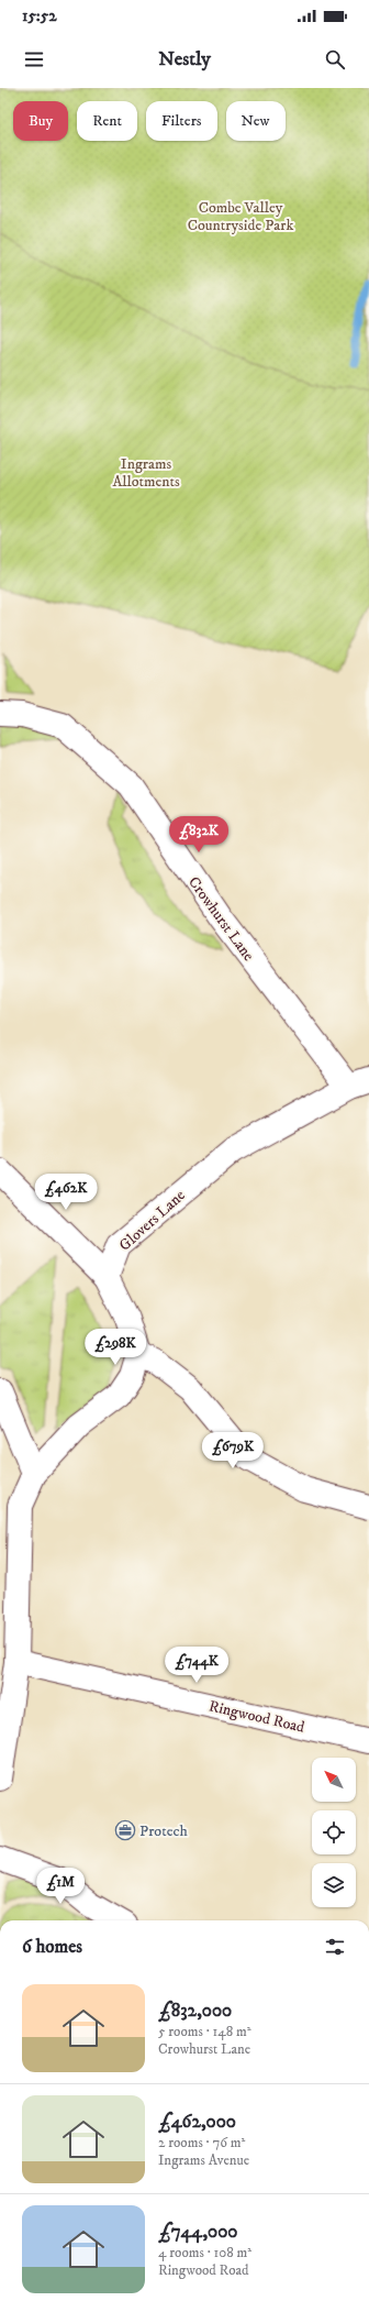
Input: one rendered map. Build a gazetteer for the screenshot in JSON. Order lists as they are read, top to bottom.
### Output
{
  "streets": {
    "street": ["Crowhurst Lane", "Glovers Lane", "Ringwood Road"]
  },
  "crossings": [
    ["Crowhurst Lane", "Glovers Lane"]
  ],
  "parks": ["Combe Valley Countryside Park", "Ingrams Allotments"],
  "places": {
    "office": ["Protech"]
  },
  "north": "top left",
  "page": {
    "status": "15:52",
    "header": "Nestly",
    "chip": [
      "Buy",
      "Rent",
      "Filters",
      "New"
    ],
    "price": [
      "£832K",
      "£462K",
      "£298K",
      "£679K",
      "£744K",
      "£1M"
    ],
    "heading": "6 homes",
    "list": [
      {
        "name": "£832,000",
        "note": "5 rooms · 148 m² · Crowhurst Lane"
      },
      {
        "name": "£462,000",
        "note": "2 rooms · 76 m² · Ingrams Avenue"
      },
      {
        "name": "£744,000",
        "note": "4 rooms · 108 m² · Ringwood Road"
      }
    ]
  }
}
